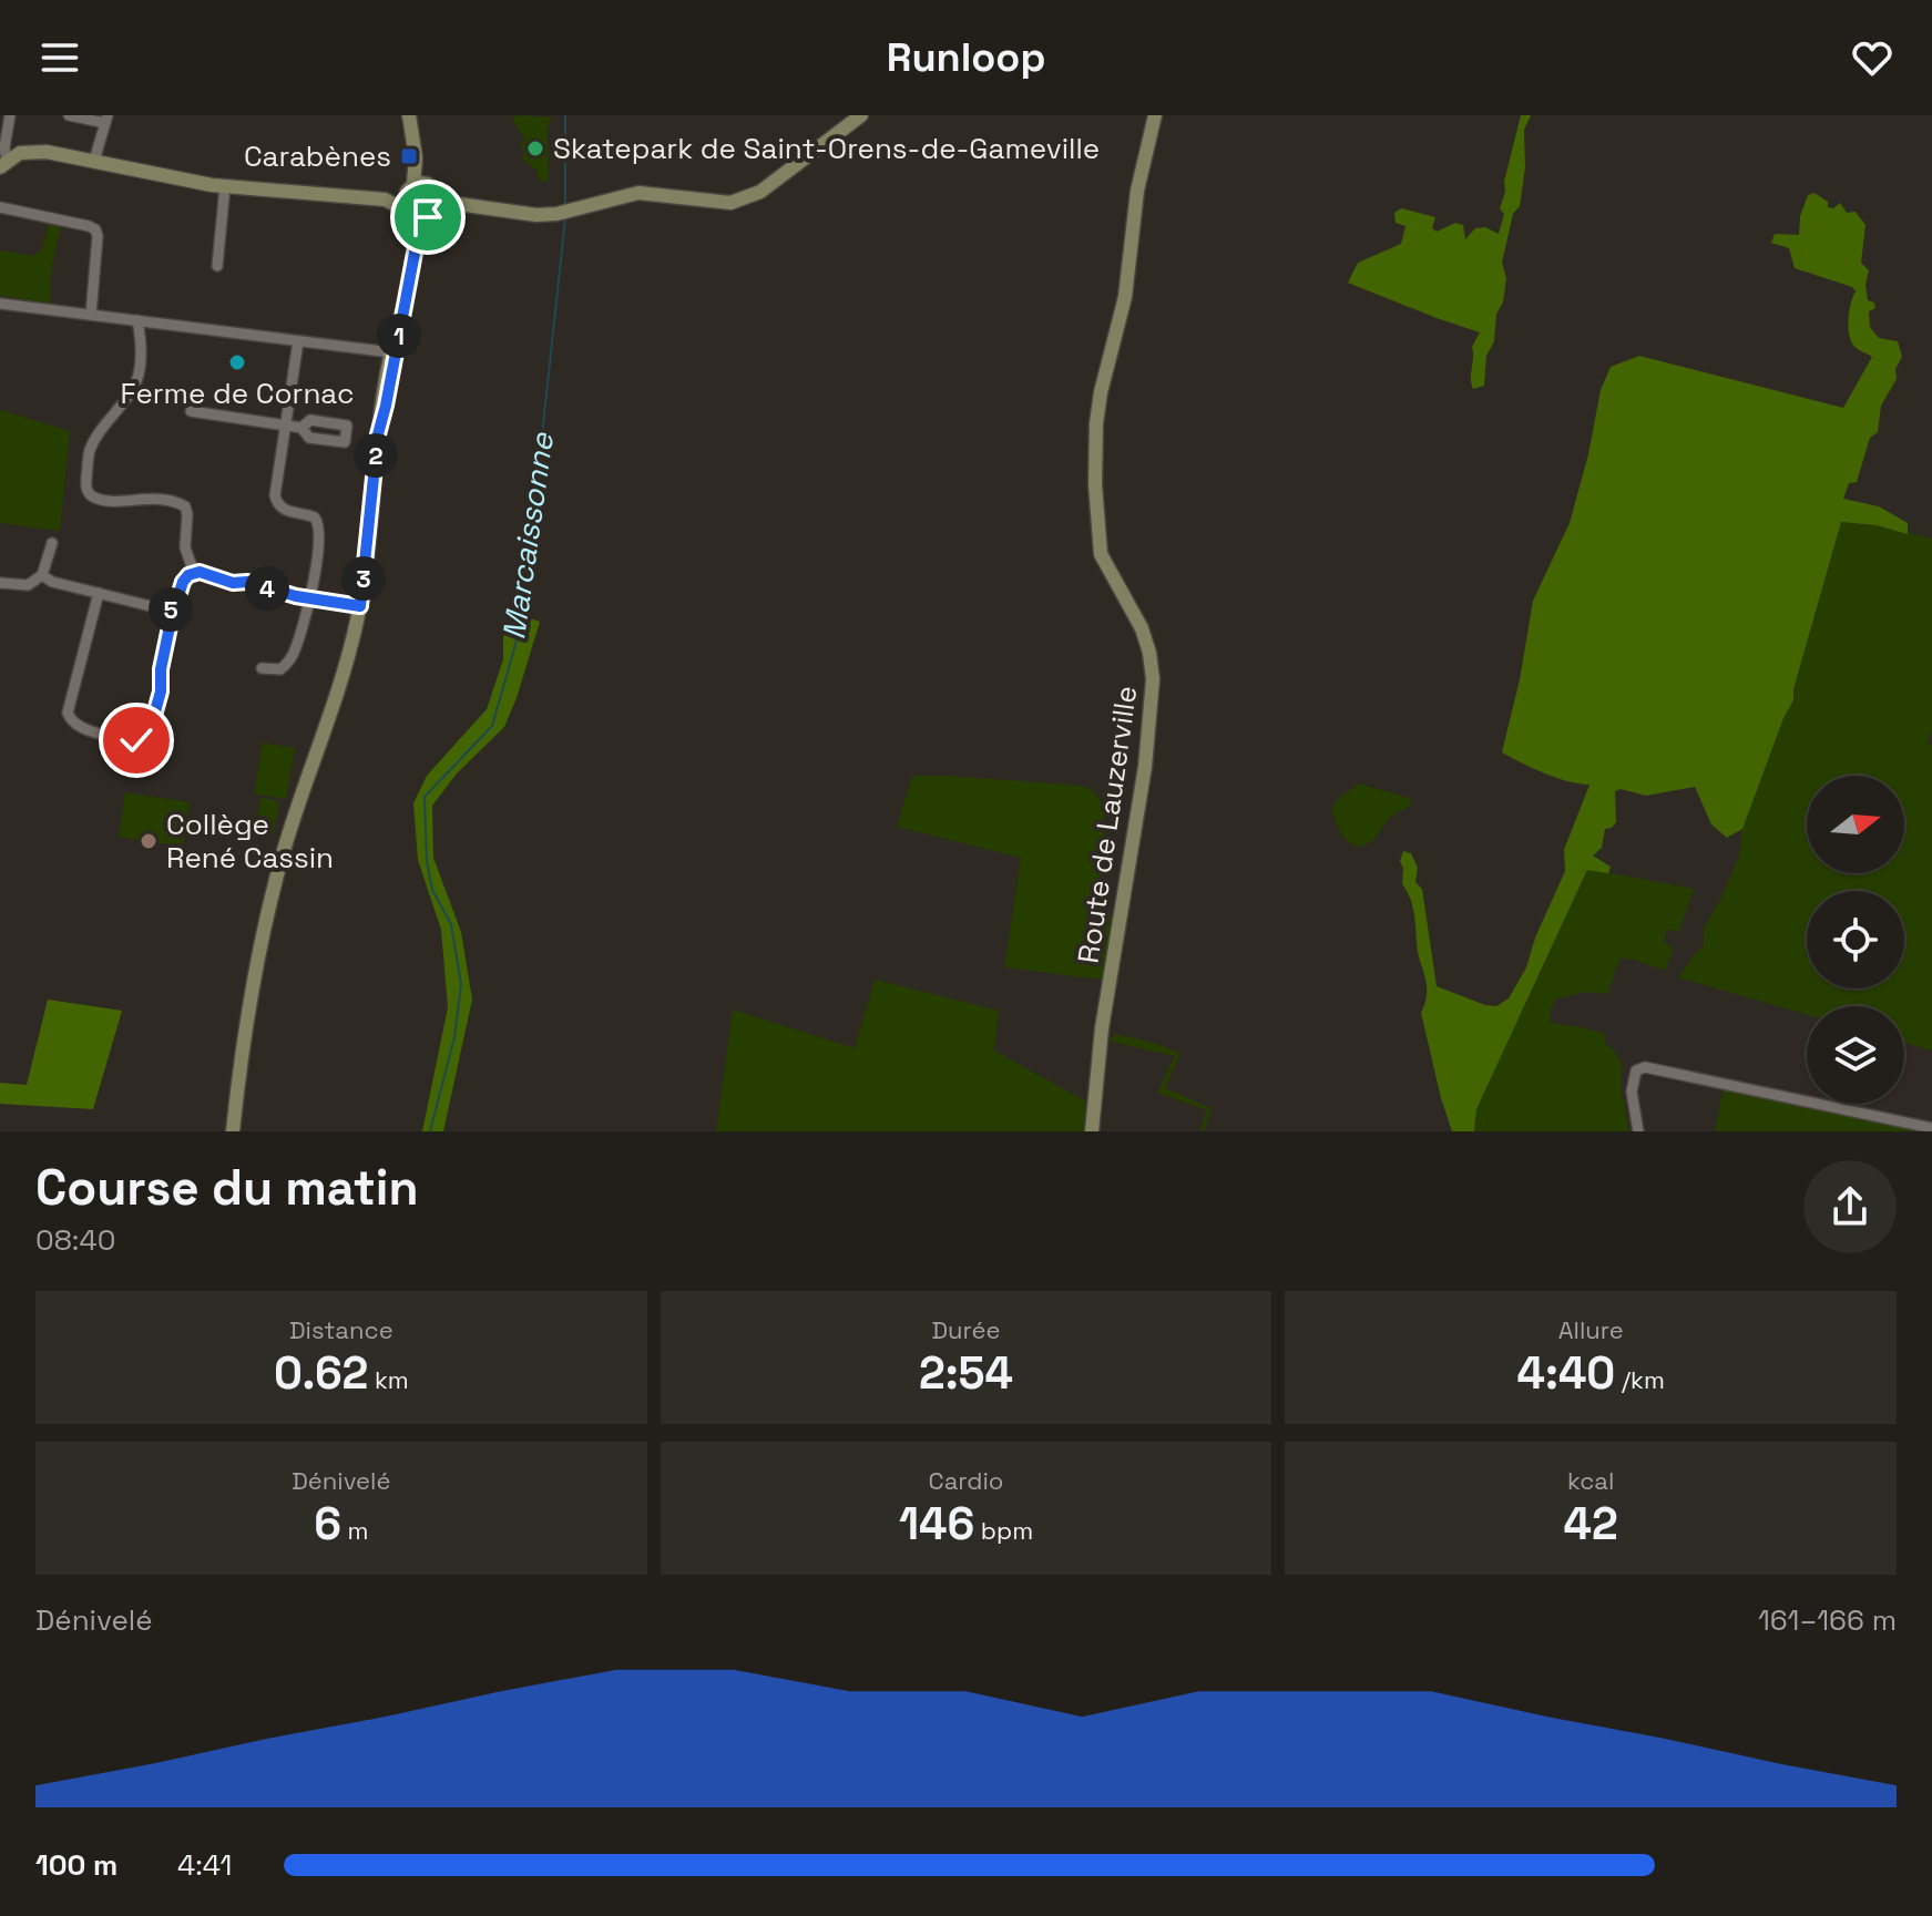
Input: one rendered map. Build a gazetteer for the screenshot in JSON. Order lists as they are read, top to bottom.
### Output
{
  "streets": {
    "street": ["Route de Lauzerville"]
  },
  "water": ["Marcaissonne"],
  "places": {
    "other": ["Skatepark de Saint-Orens-de-Gameville", "Ferme de Cornac", "Collège René Cassin"],
    "transit": ["Carabènes"]
  },
  "north": "right",
  "page": {
    "header": "Runloop",
    "pins": [
      "1",
      "2",
      "3",
      "4",
      "5"
    ],
    "heading": ["Course du matin", "08:40"],
    "stats": [
      ["Distance", "0.62 km"],
      ["Durée", "2:54"],
      ["Allure", "4:40 /km"],
      ["Dénivelé", "6 m"],
      ["Cardio", "146 bpm"],
      ["kcal", "42"]
    ],
    "chart": ["Dénivelé", "161–166 m"],
    "list": [
      {
        "name": "100 m",
        "note": "4:41"
      }
    ]
  }
}
